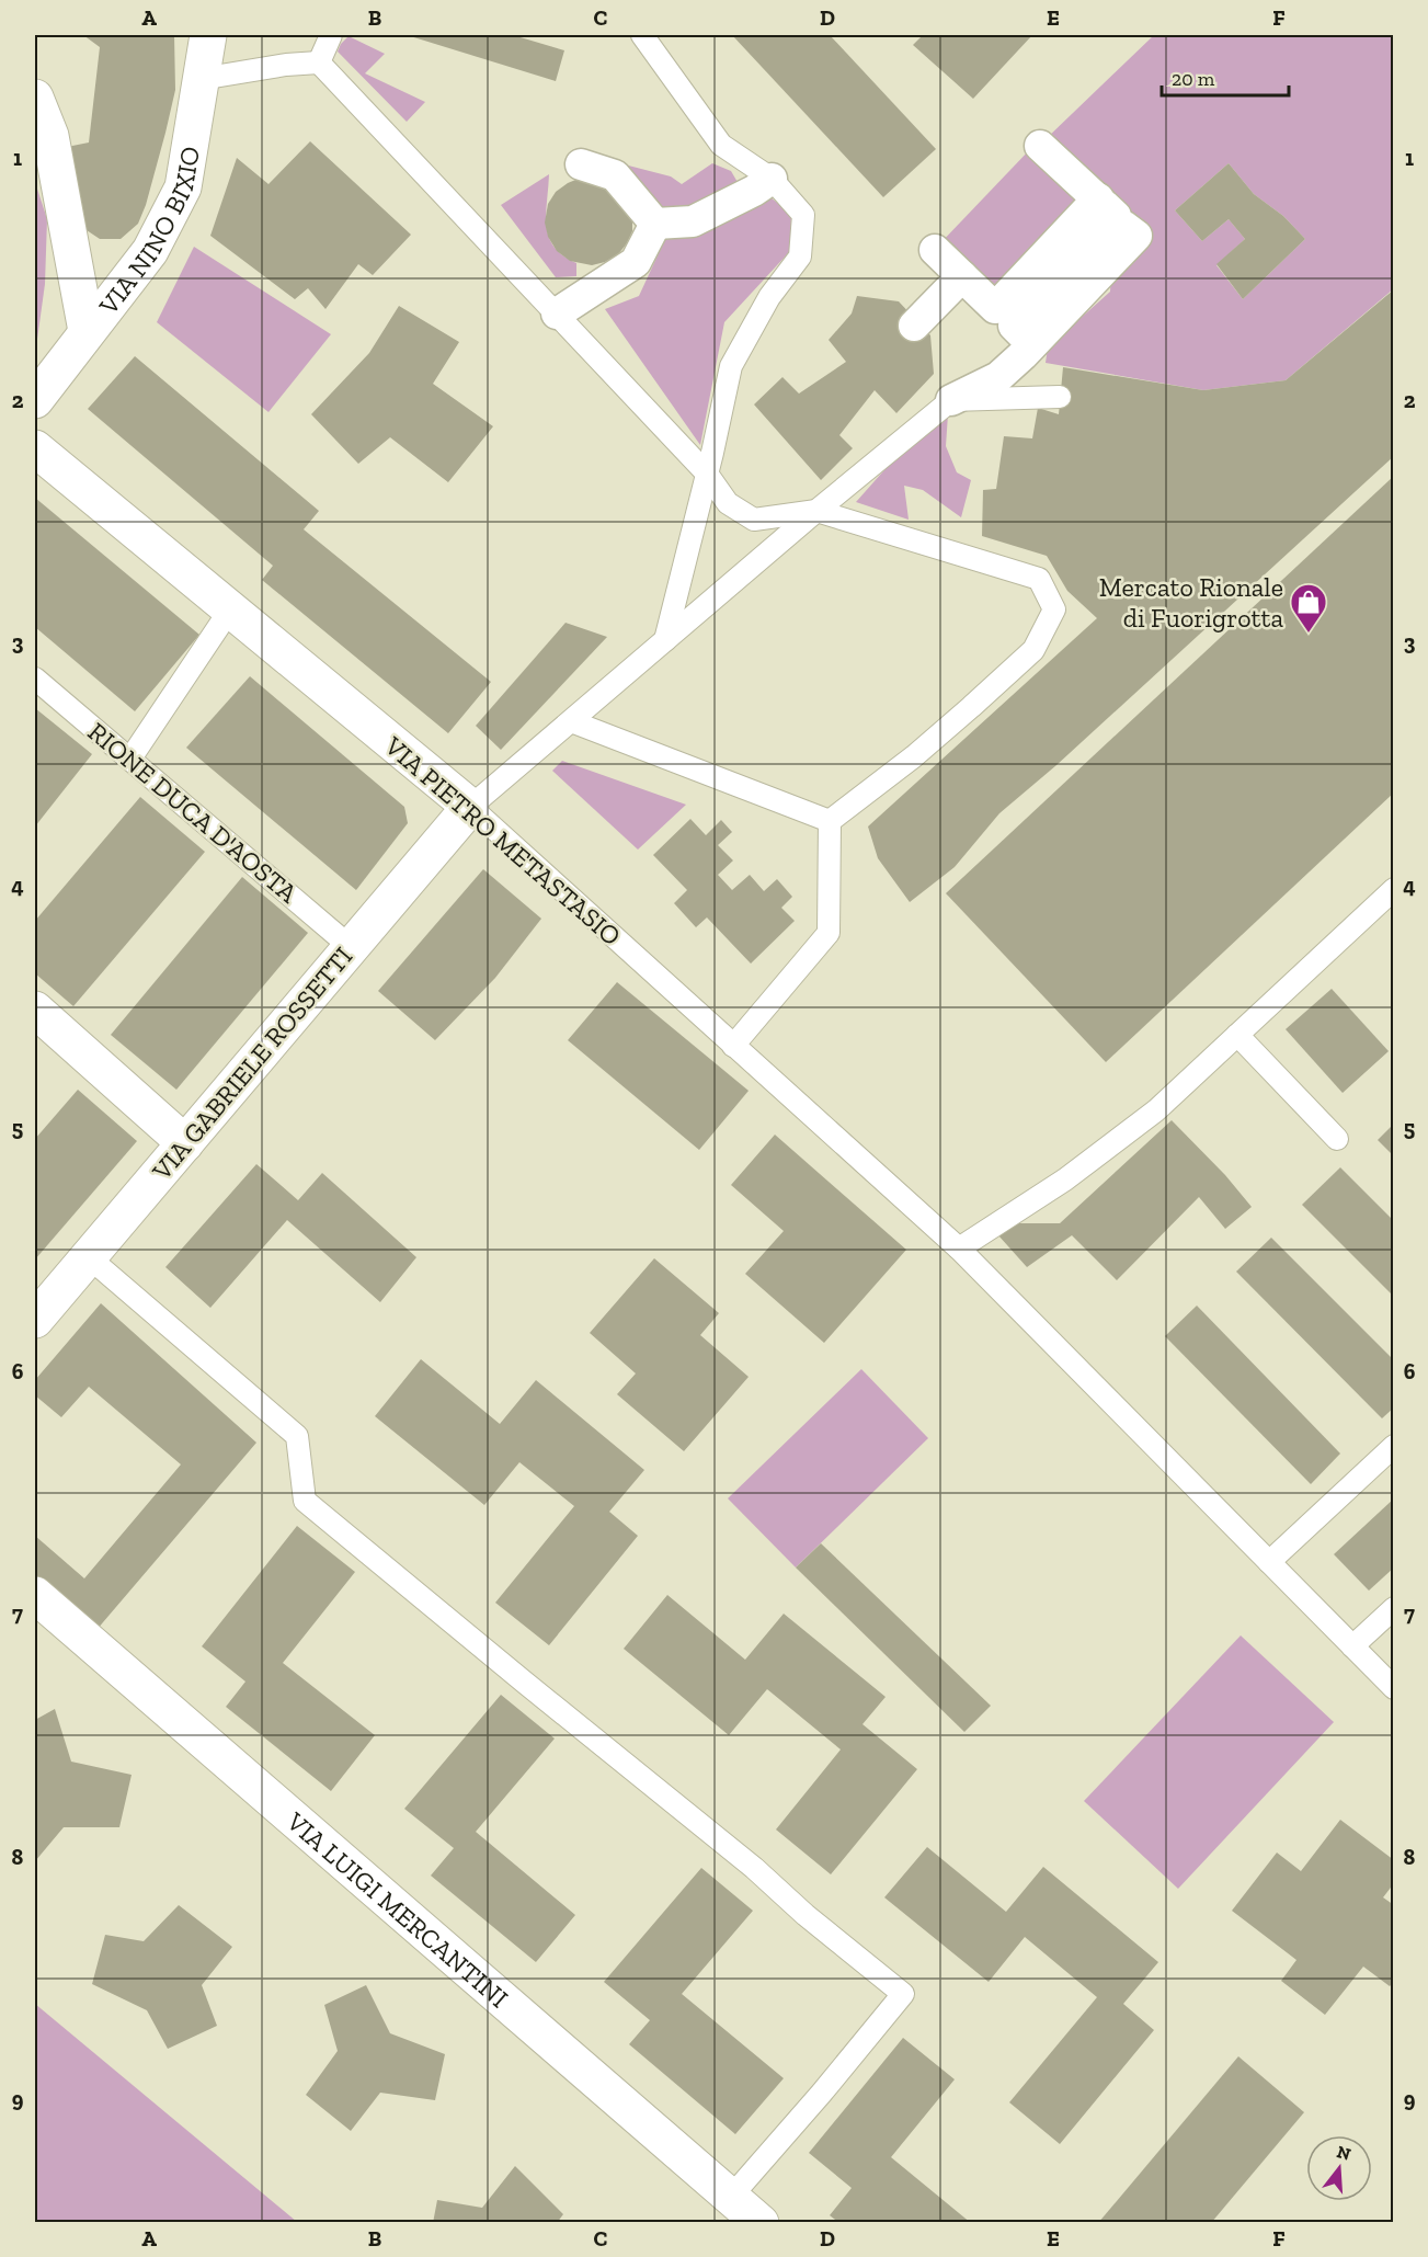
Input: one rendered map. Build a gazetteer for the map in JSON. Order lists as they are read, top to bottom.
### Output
{
  "streets": {
    "street": [
      "VIA NINO BIXIO",
      "VIA PIETRO METASTASIO",
      "VIA GABRIELE ROSSETTI",
      "VIA LUIGI MERCANTINI"
    ],
    "lane": ["RIONE DUCA D'AOSTA"]
  },
  "crossings": [
    ["RIONE DUCA D'AOSTA", "VIA GABRIELE ROSSETTI"],
    ["VIA PIETRO METASTASIO", "VIA GABRIELE ROSSETTI"]
  ],
  "places": {
    "shop": ["Mercato Rionale di Fuorigrotta"]
  },
  "scale_bar": "20 m",
  "north": "top",
  "grid": {
    "columns": [
      "A",
      "B",
      "C",
      "D",
      "E",
      "F"
    ],
    "rows": [
      "1",
      "2",
      "3",
      "4",
      "5",
      "6",
      "7",
      "8",
      "9"
    ]
  }
}
